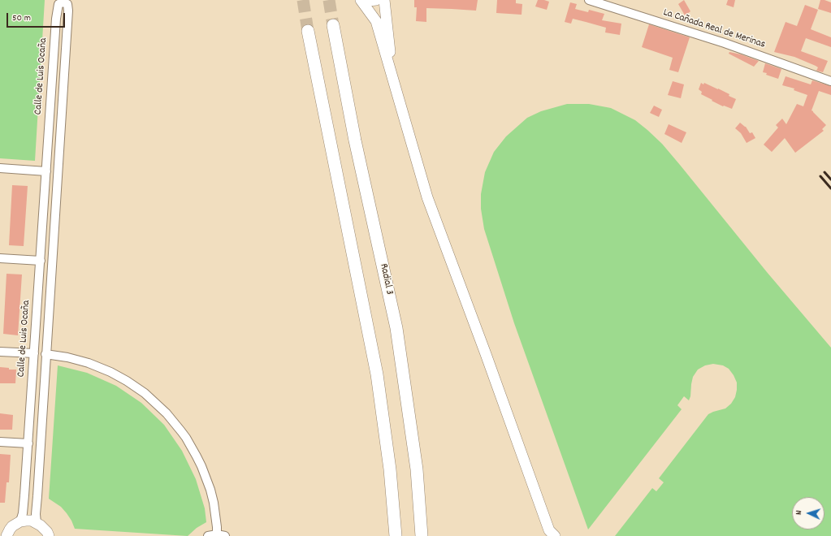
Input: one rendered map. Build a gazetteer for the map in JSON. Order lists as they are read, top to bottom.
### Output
{
  "streets": {
    "highway": ["Radial 3"],
    "street": ["La Cañada Real de Merinas", "Calle de Luis Ocaña"]
  },
  "scale_bar": "50 m",
  "north": "left"
}
